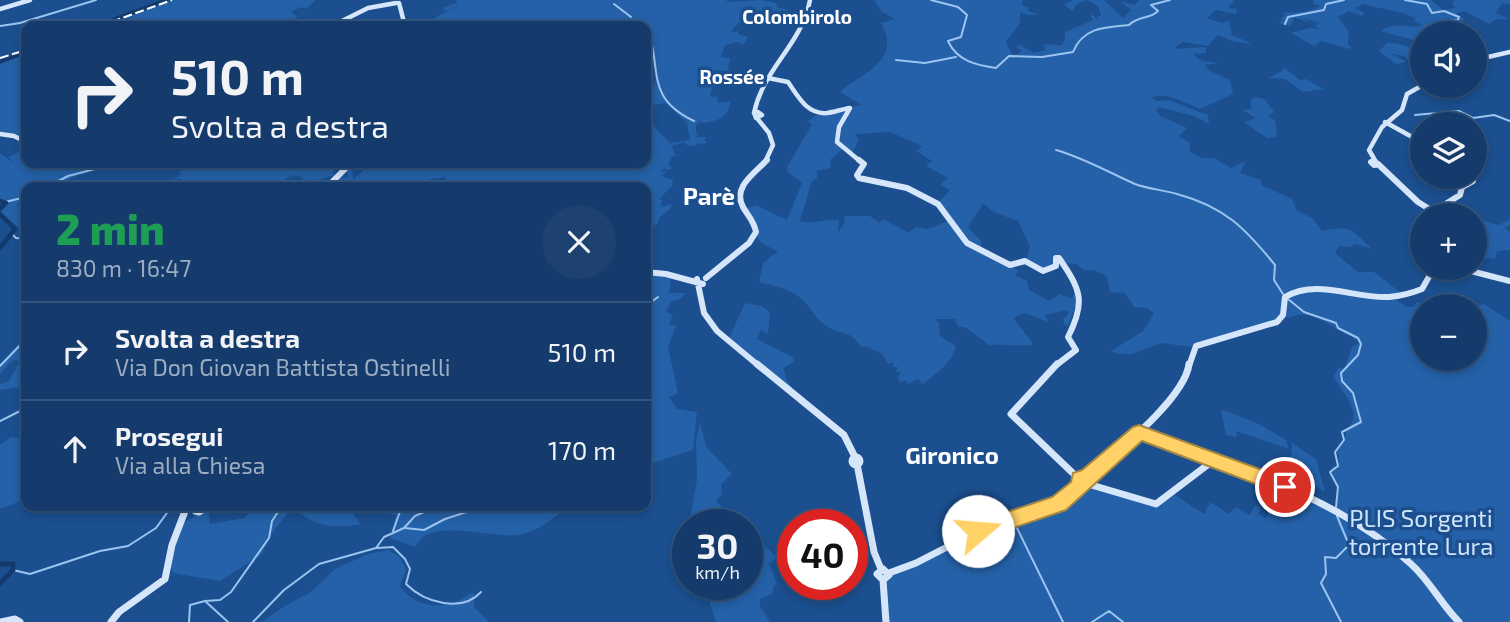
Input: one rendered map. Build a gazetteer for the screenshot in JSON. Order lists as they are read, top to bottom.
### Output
{
  "districts": [
    "Colombirolo",
    "Rossée",
    "Parè",
    "Gironico"
  ],
  "parks": ["PLIS Sorgenti torrente Lura"],
  "page": {
    "map_buttons": ["+", "−"],
    "turn": ["510 m", "Svolta a destra"],
    "heading": ["2 min", "830 m · 16:47"],
    "list": [
      {
        "name": "Svolta a destra",
        "note": "Via Don Giovan Battista Ostinelli",
        "value": "510 m"
      },
      {
        "name": "Prosegui",
        "note": "Via alla Chiesa",
        "value": "170 m"
      }
    ],
    "speed": "30 km/h",
    "limit": "40"
  }
}
